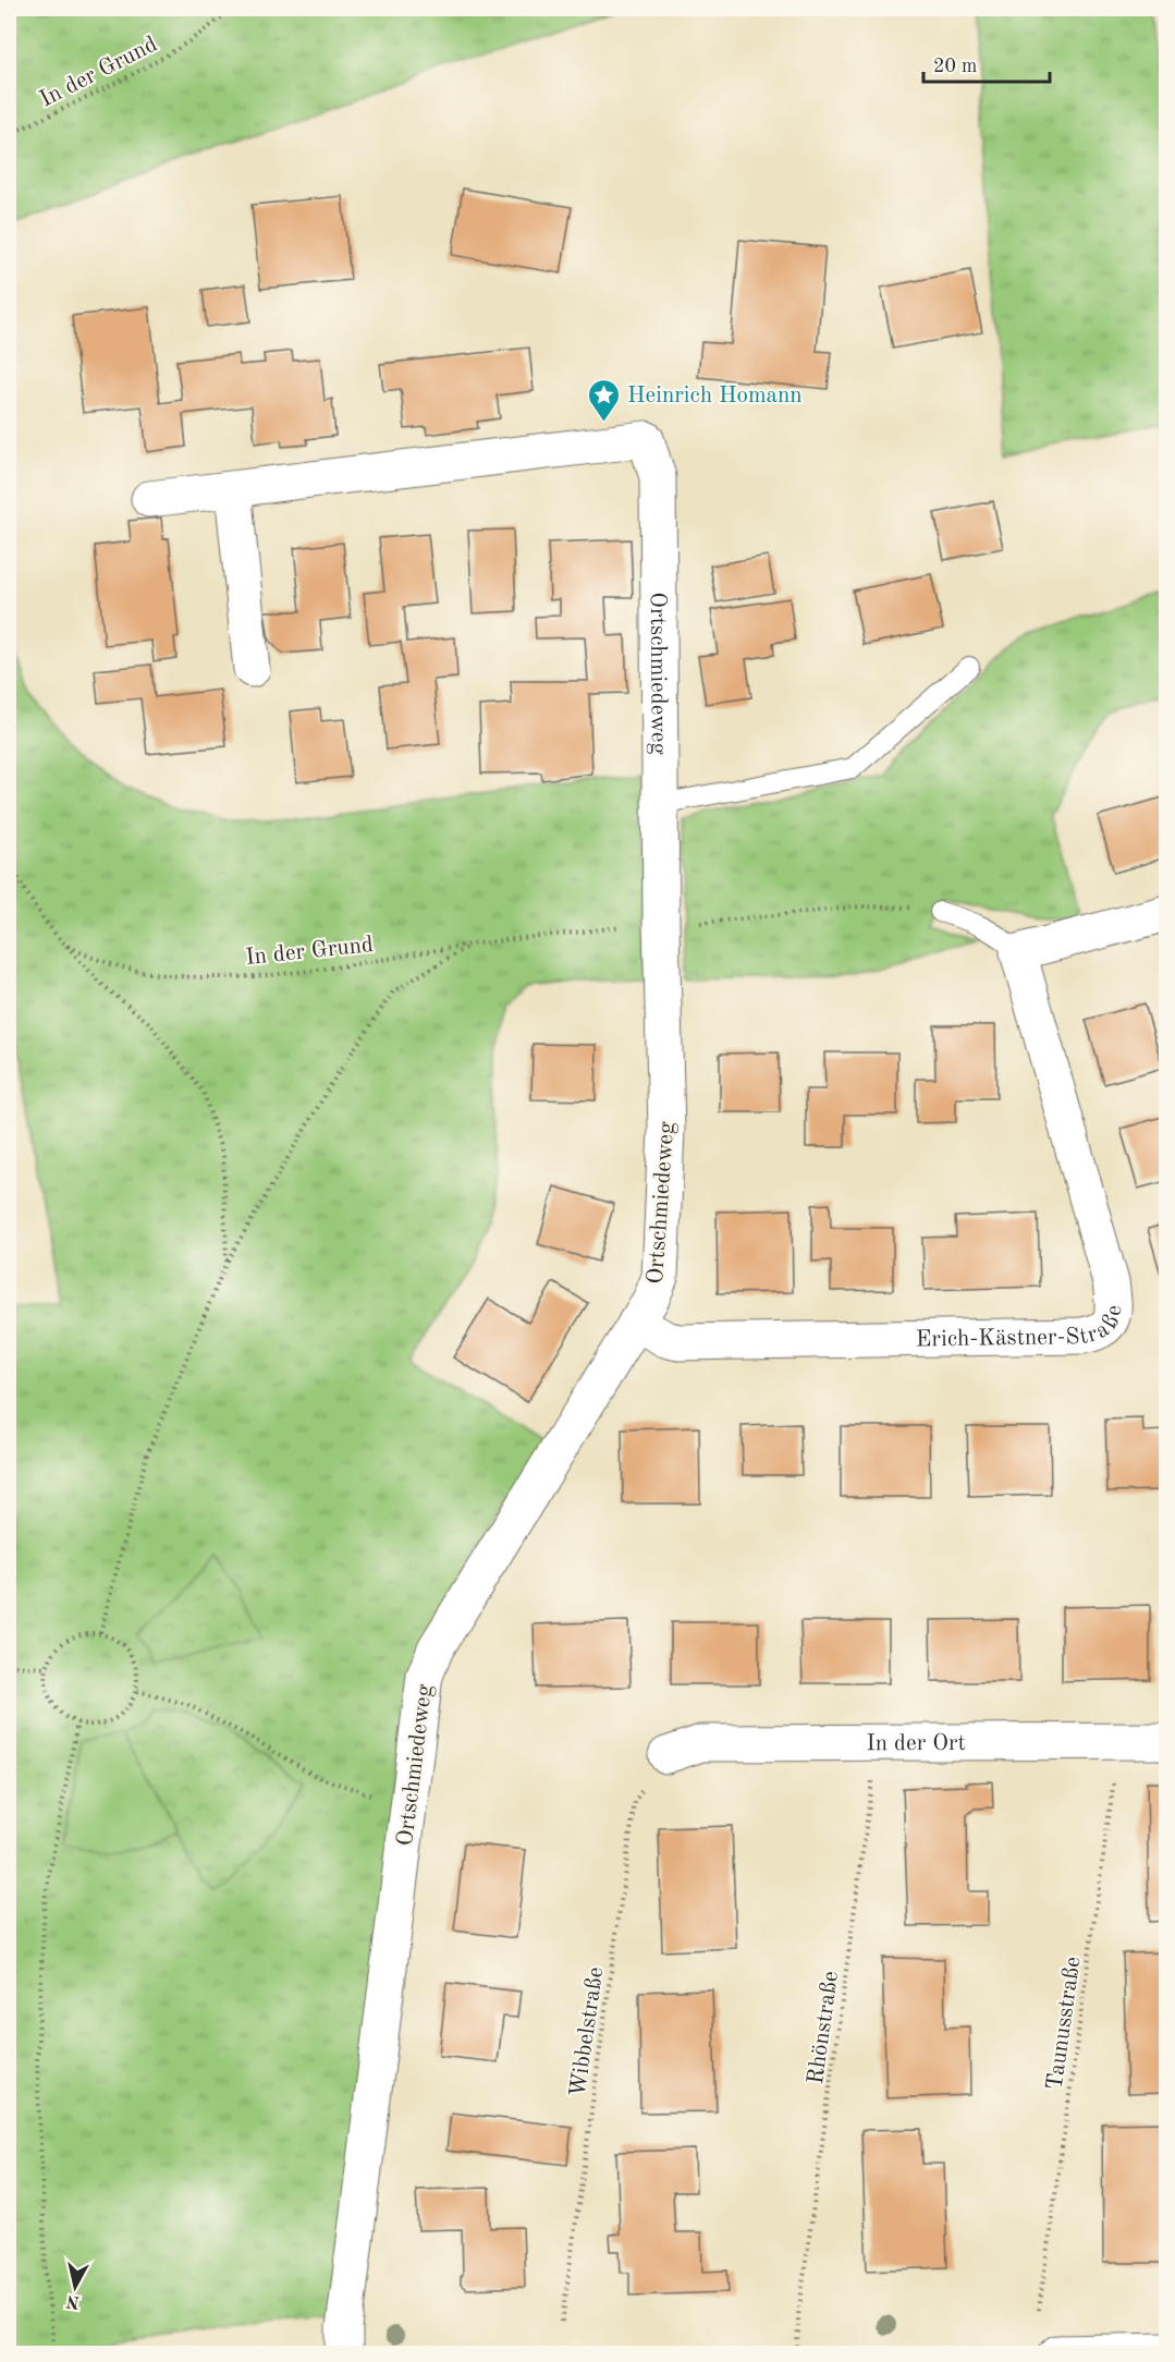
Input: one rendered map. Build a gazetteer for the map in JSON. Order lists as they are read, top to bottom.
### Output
{
  "streets": {
    "street": ["Ortschmiedeweg", "Erich-Kästner-Straße", "In der Ort"],
    "path": [
      "In der Grund",
      "Taunusstraße",
      "Rhönstraße",
      "Wibbelstraße"
    ]
  },
  "crossings": [
    ["In der Grund", "Ortschmiedeweg"],
    ["Ortschmiedeweg", "Erich-Kästner-Straße"],
    ["In der Ort", "Taunusstraße"],
    ["In der Ort", "Rhönstraße"],
    ["In der Ort", "Wibbelstraße"]
  ],
  "places": {
    "place": ["Heinrich Homann"]
  },
  "scale_bar": "20 m",
  "north": "bottom"
}
